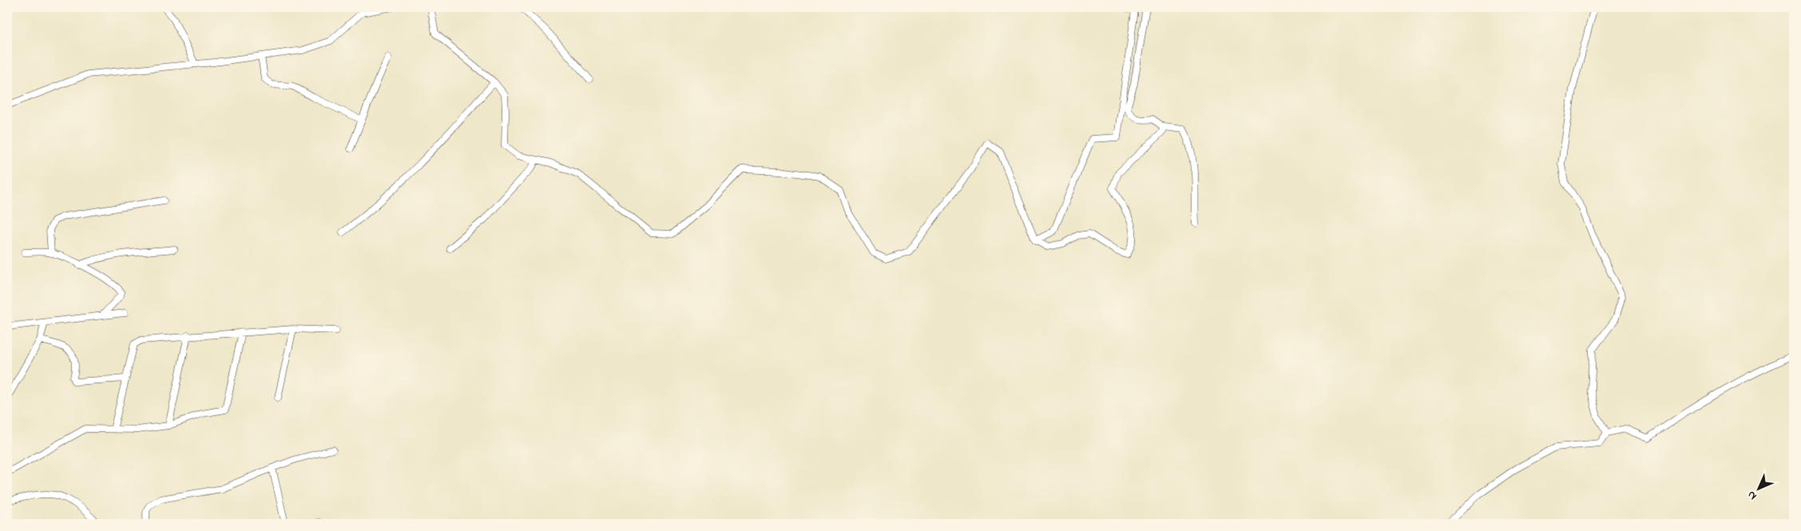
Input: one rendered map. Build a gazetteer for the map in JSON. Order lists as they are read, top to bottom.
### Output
{
  "north": "bottom left"
}
